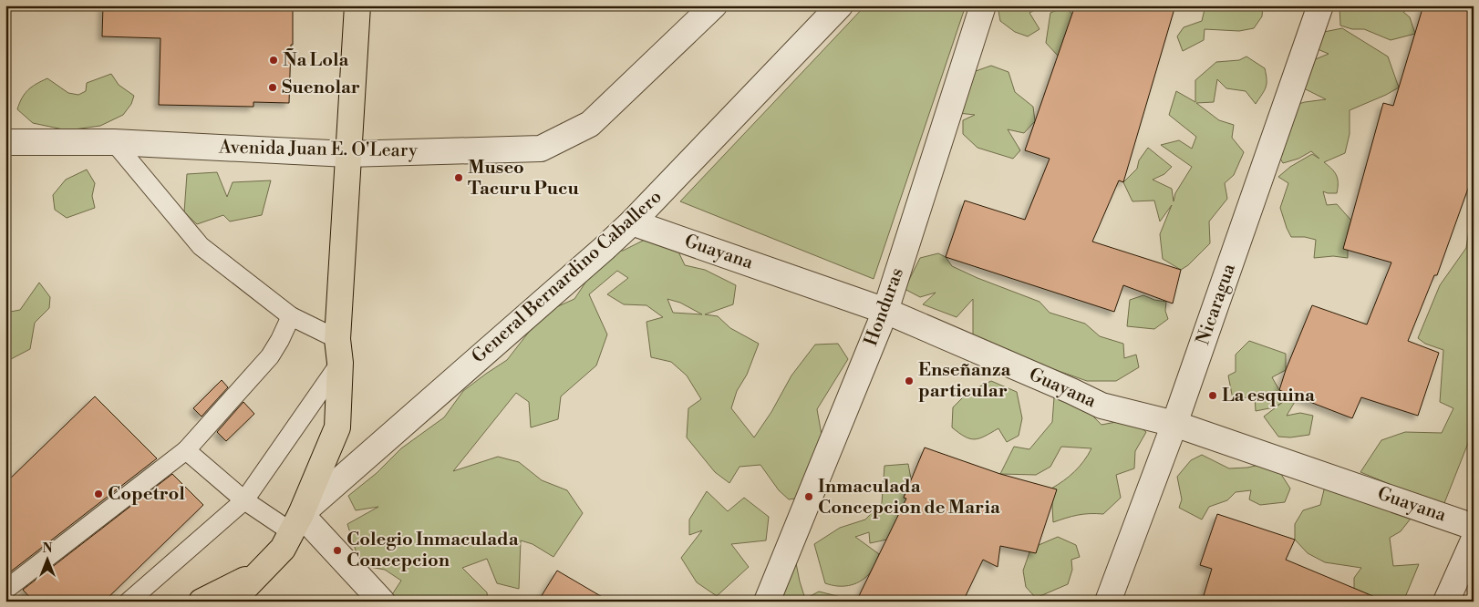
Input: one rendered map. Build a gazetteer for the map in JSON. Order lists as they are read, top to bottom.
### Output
{
  "streets": {
    "street": [
      "Avenida Juan E. O'Leary",
      "Guayana",
      "General Bernardino Caballero",
      "Nicaragua",
      "Honduras"
    ]
  },
  "crossings": [
    ["Guayana", "General Bernardino Caballero"],
    ["Guayana", "Nicaragua"],
    ["Guayana", "Honduras"]
  ],
  "places": [
    "Ña Lola",
    "Suenolar",
    "Museo Tacuru Pucu",
    "Enseñanza particular",
    "La esquina",
    "Copetrol",
    "Inmaculada Concepcion de Maria",
    "Colegio Inmaculada Concepcion"
  ],
  "north": "top"
}
